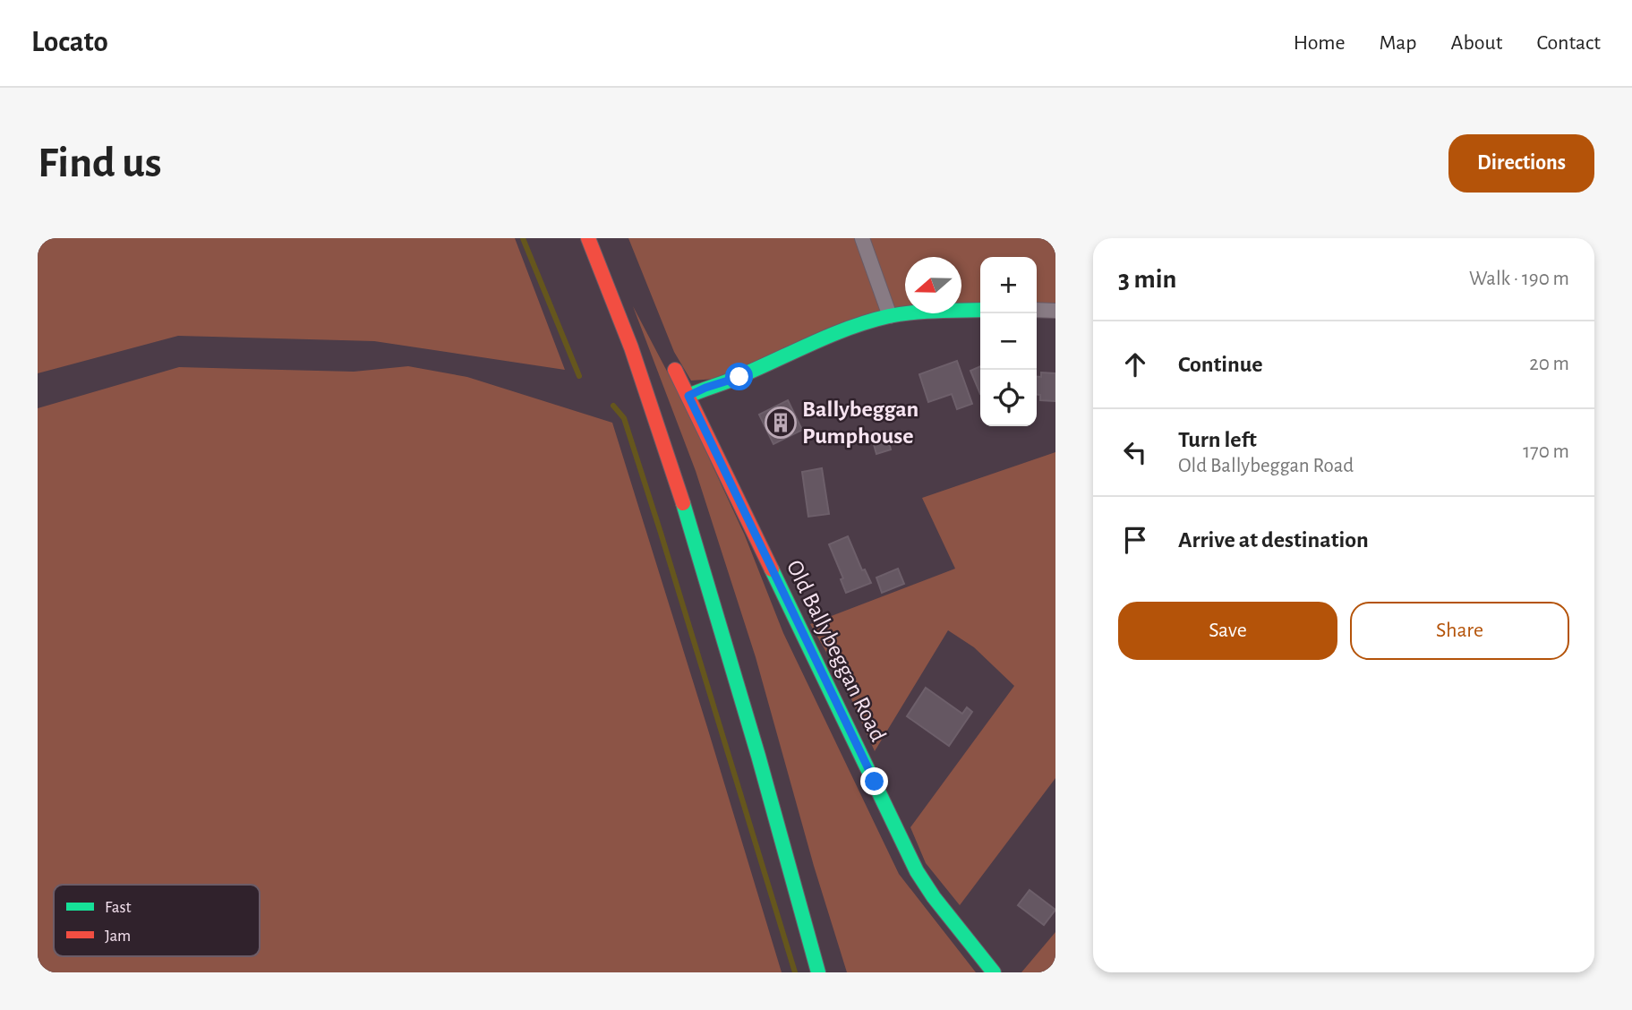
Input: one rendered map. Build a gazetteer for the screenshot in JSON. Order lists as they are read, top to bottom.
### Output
{
  "streets": {
    "street": ["Old Ballybeggan Road"]
  },
  "places": {
    "building": ["Ballybeggan Pumphouse"]
  },
  "legend": ["Fast", "Jam"],
  "north": "left",
  "page": {
    "header": "Locato",
    "nav": [
      "Home",
      "Map",
      "About",
      "Contact"
    ],
    "buttons": [
      "Directions",
      ["Save", "Share"]
    ],
    "title": "Find us",
    "heading": ["3 min", "Walk · 190 m"],
    "map_buttons": ["+", "−"],
    "list": [
      ["Continue", "20 m"],
      ["Turn left", "Old Ballybeggan Road", "170 m"],
      "Arrive at destination"
    ]
  }
}
